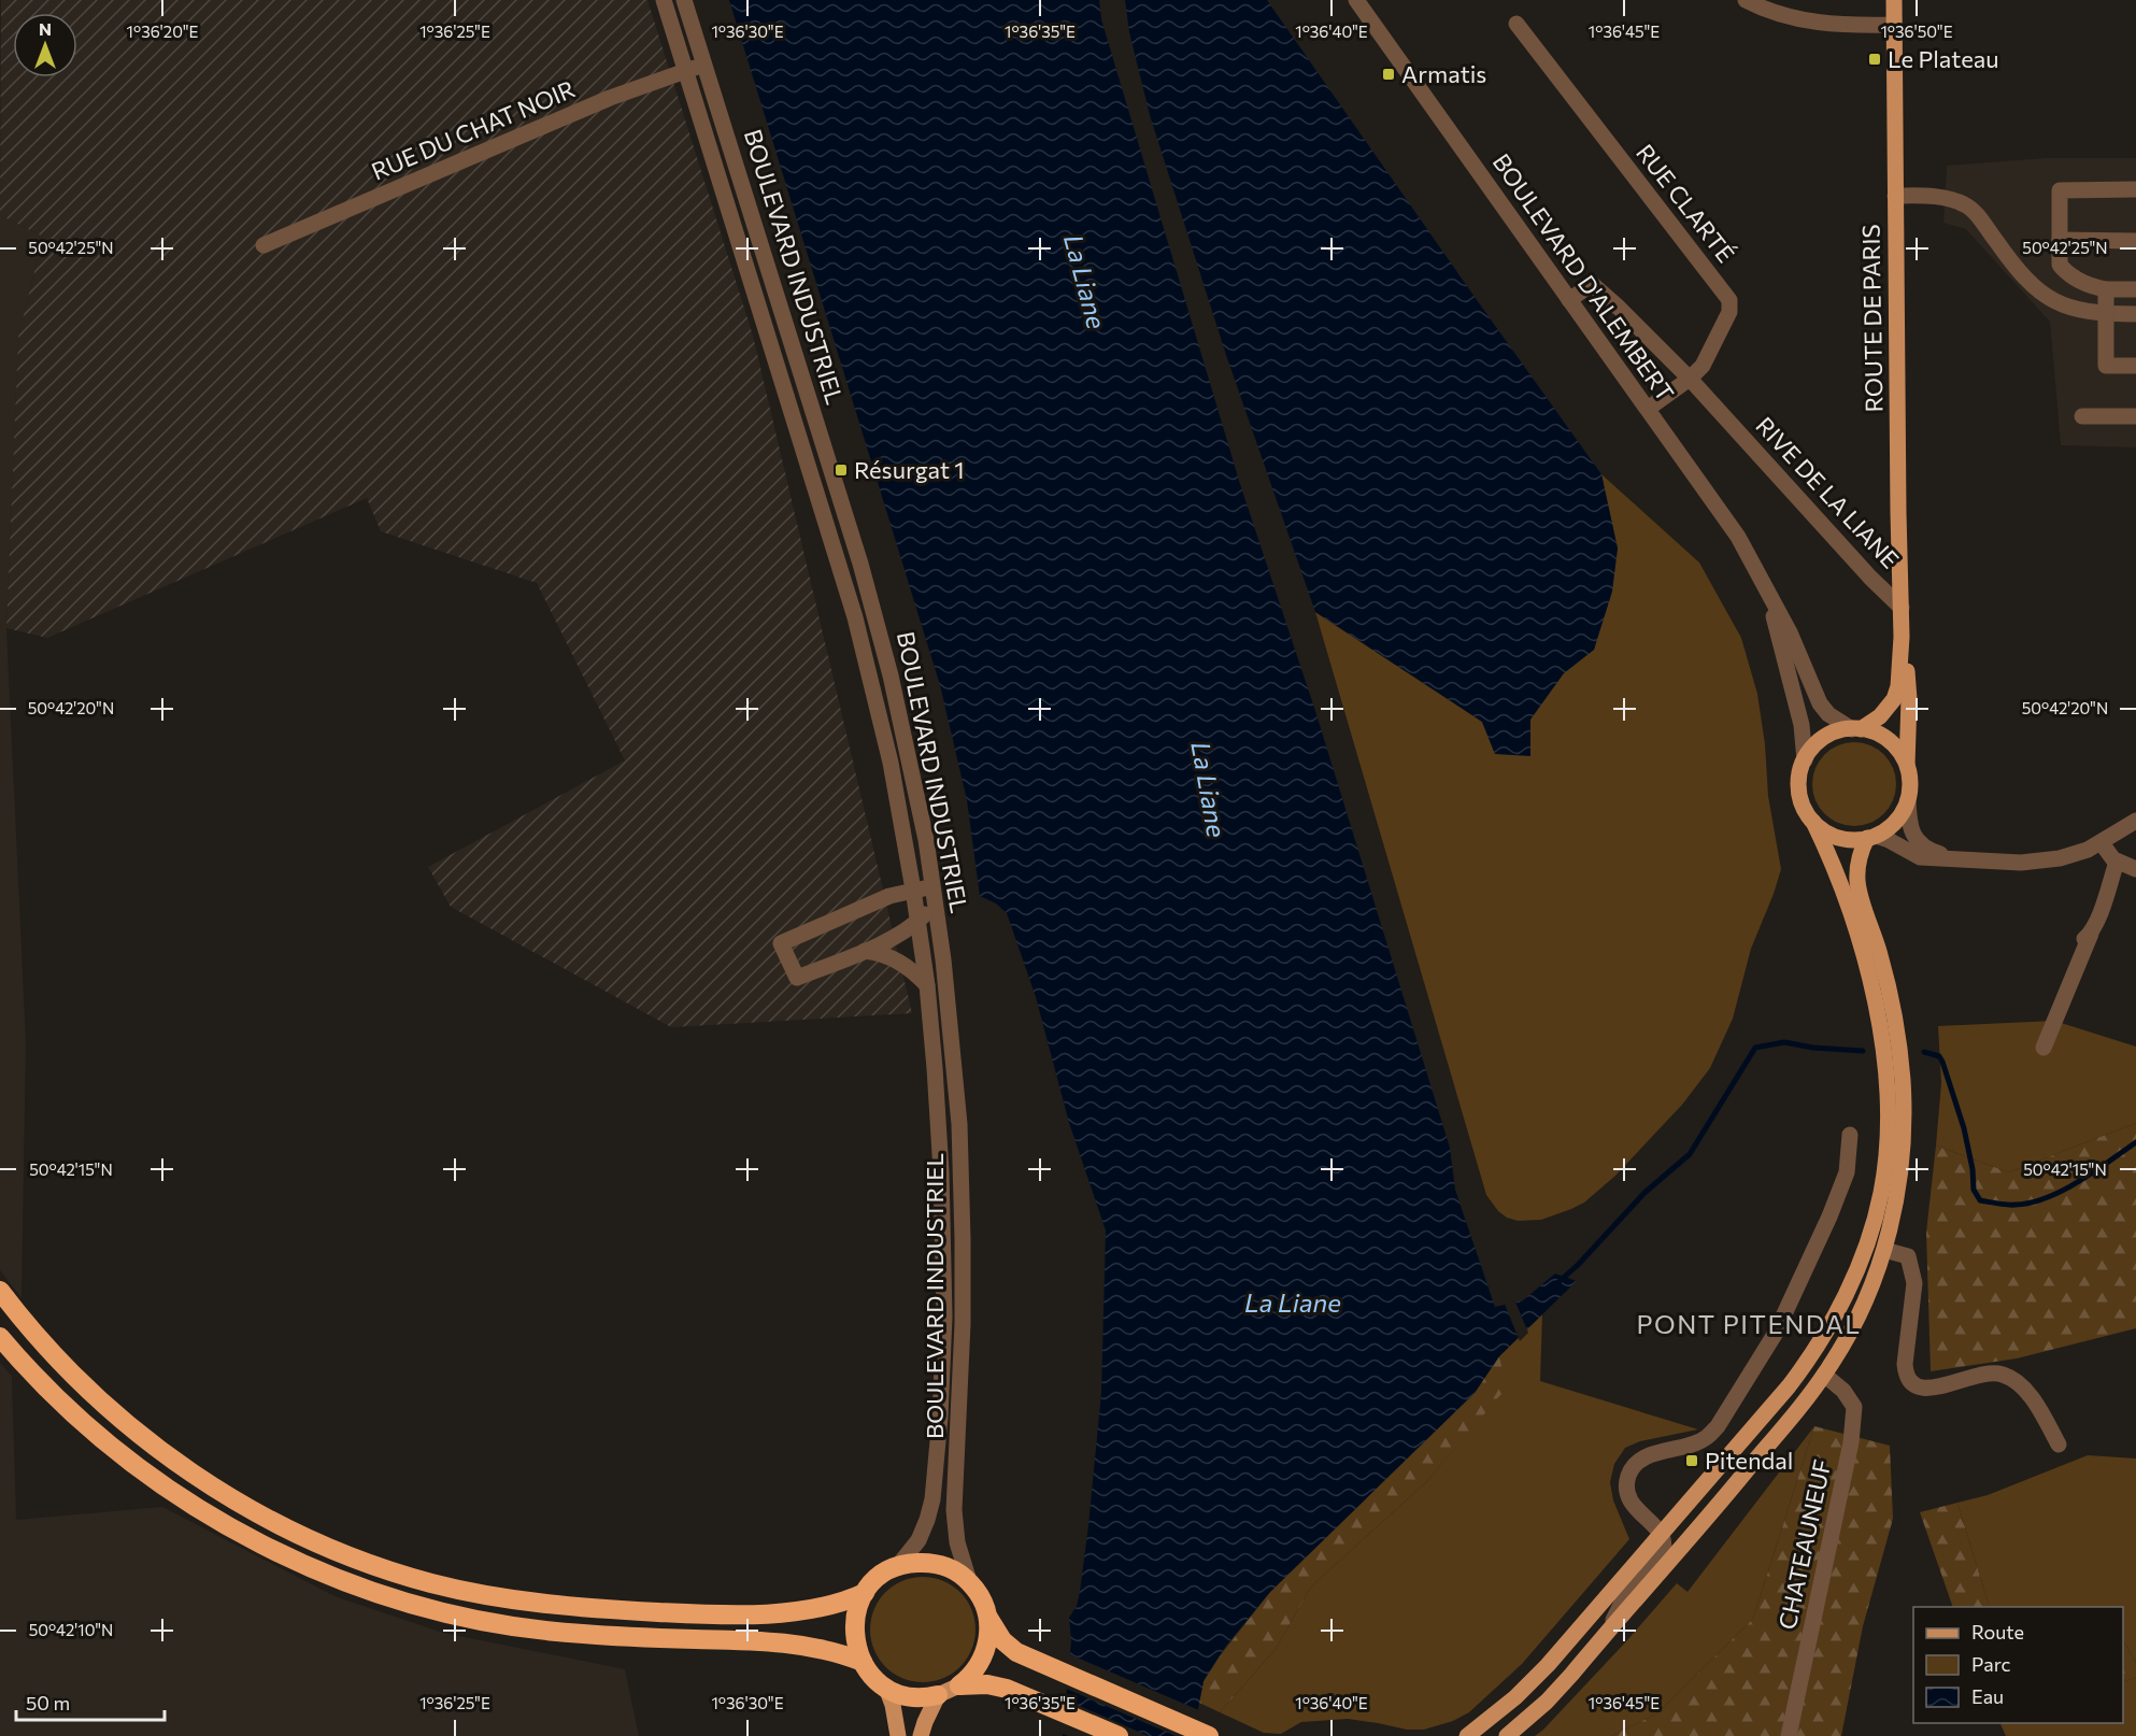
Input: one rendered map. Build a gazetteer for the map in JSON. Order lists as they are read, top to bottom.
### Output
{
  "streets": {
    "main road": ["ROUTE DE PARIS"],
    "street": [
      "RUE DU CHAT NOIR",
      "RUE CLARTÉ",
      "BOULEVARD INDUSTRIEL",
      "BOULEVARD D'ALEMBERT",
      "RIVE DE LA LIANE",
      "CHATEAUNEUF"
    ]
  },
  "crossings": [
    ["RUE DU CHAT NOIR", "BOULEVARD INDUSTRIEL"],
    ["RUE CLARTÉ", "BOULEVARD D'ALEMBERT"],
    ["RUE CLARTÉ", "RIVE DE LA LIANE"],
    ["BOULEVARD D'ALEMBERT", "ROUTE DE PARIS"],
    ["BOULEVARD D'ALEMBERT", "RIVE DE LA LIANE"],
    ["ROUTE DE PARIS", "RIVE DE LA LIANE"]
  ],
  "districts": ["PONT PITENDAL"],
  "water": ["La Liane"],
  "places": {
    "transit": [
      "Le Plateau",
      "Armatis",
      "Résurgat 1",
      "Pitendal"
    ]
  },
  "legend": ["Route", "Parc", "Eau"],
  "scale_bar": "50 m",
  "north": "top",
  "coordinates": [
    "1°36'20\"E",
    "1°36'25\"E",
    "1°36'30\"E",
    "1°36'35\"E",
    "1°36'40\"E",
    "1°36'45\"E",
    "1°36'50\"E",
    "50°42'25\"N",
    "50°42'20\"N",
    "50°42'15\"N",
    "50°42'10\"N"
  ]
}
